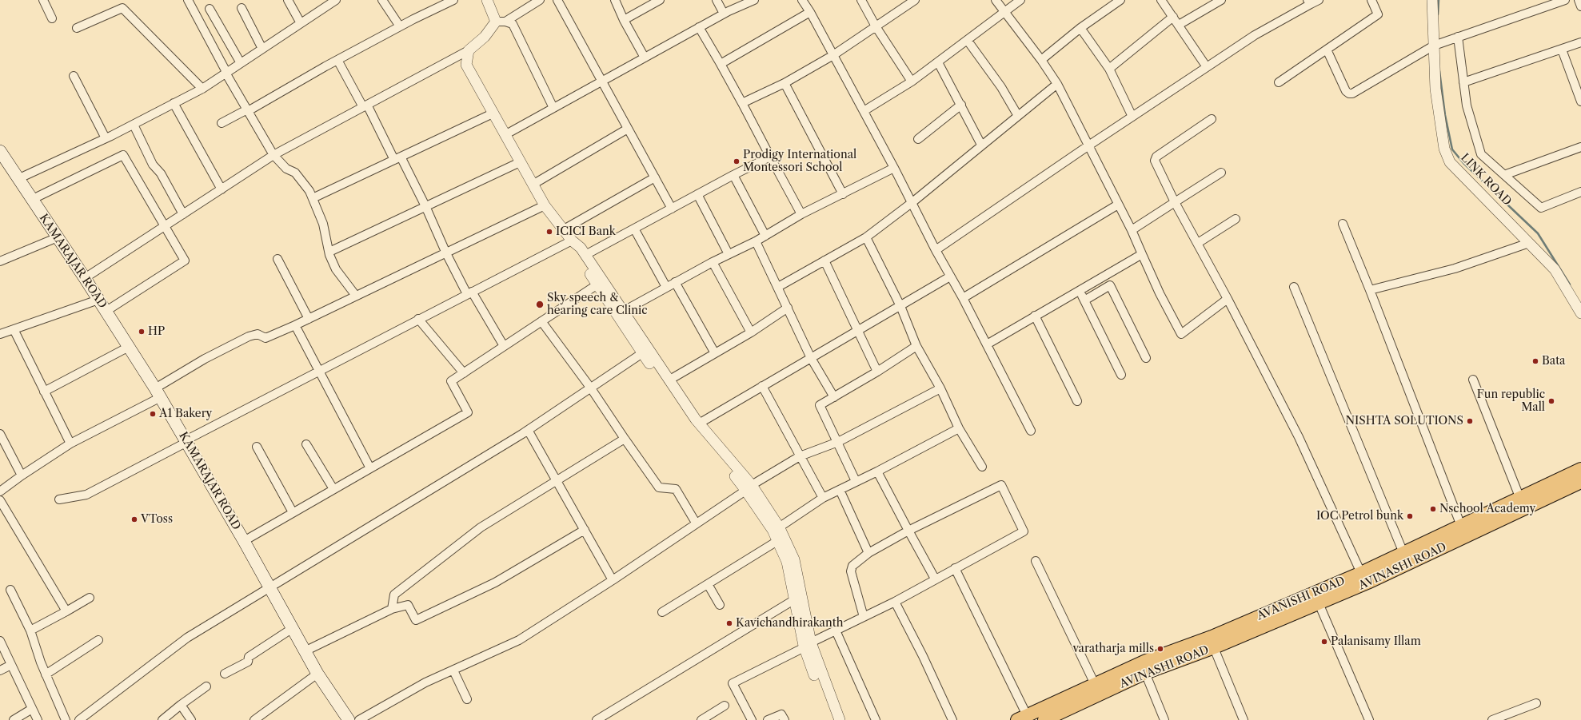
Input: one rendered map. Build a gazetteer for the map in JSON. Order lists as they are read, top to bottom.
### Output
{
  "streets": {
    "main road": ["KAMARAJAR ROAD", "AVINASHI ROAD", "AVANISHI ROAD"],
    "street": ["LINK ROAD"]
  },
  "places": [
    "Prodigy International Montessori School",
    "ICICI Bank",
    "Sky speech & hearing care Clinic",
    "HP",
    "Bata",
    "Fun republic Mall",
    "A1 Bakery",
    "NISHTA SOLUTIONS",
    "Nschool Academy",
    "IOC Petrol bunk",
    "VToss",
    "Kavichandhirakanth",
    "Palanisamy Illam",
    "varatharja mills"
  ]
}
